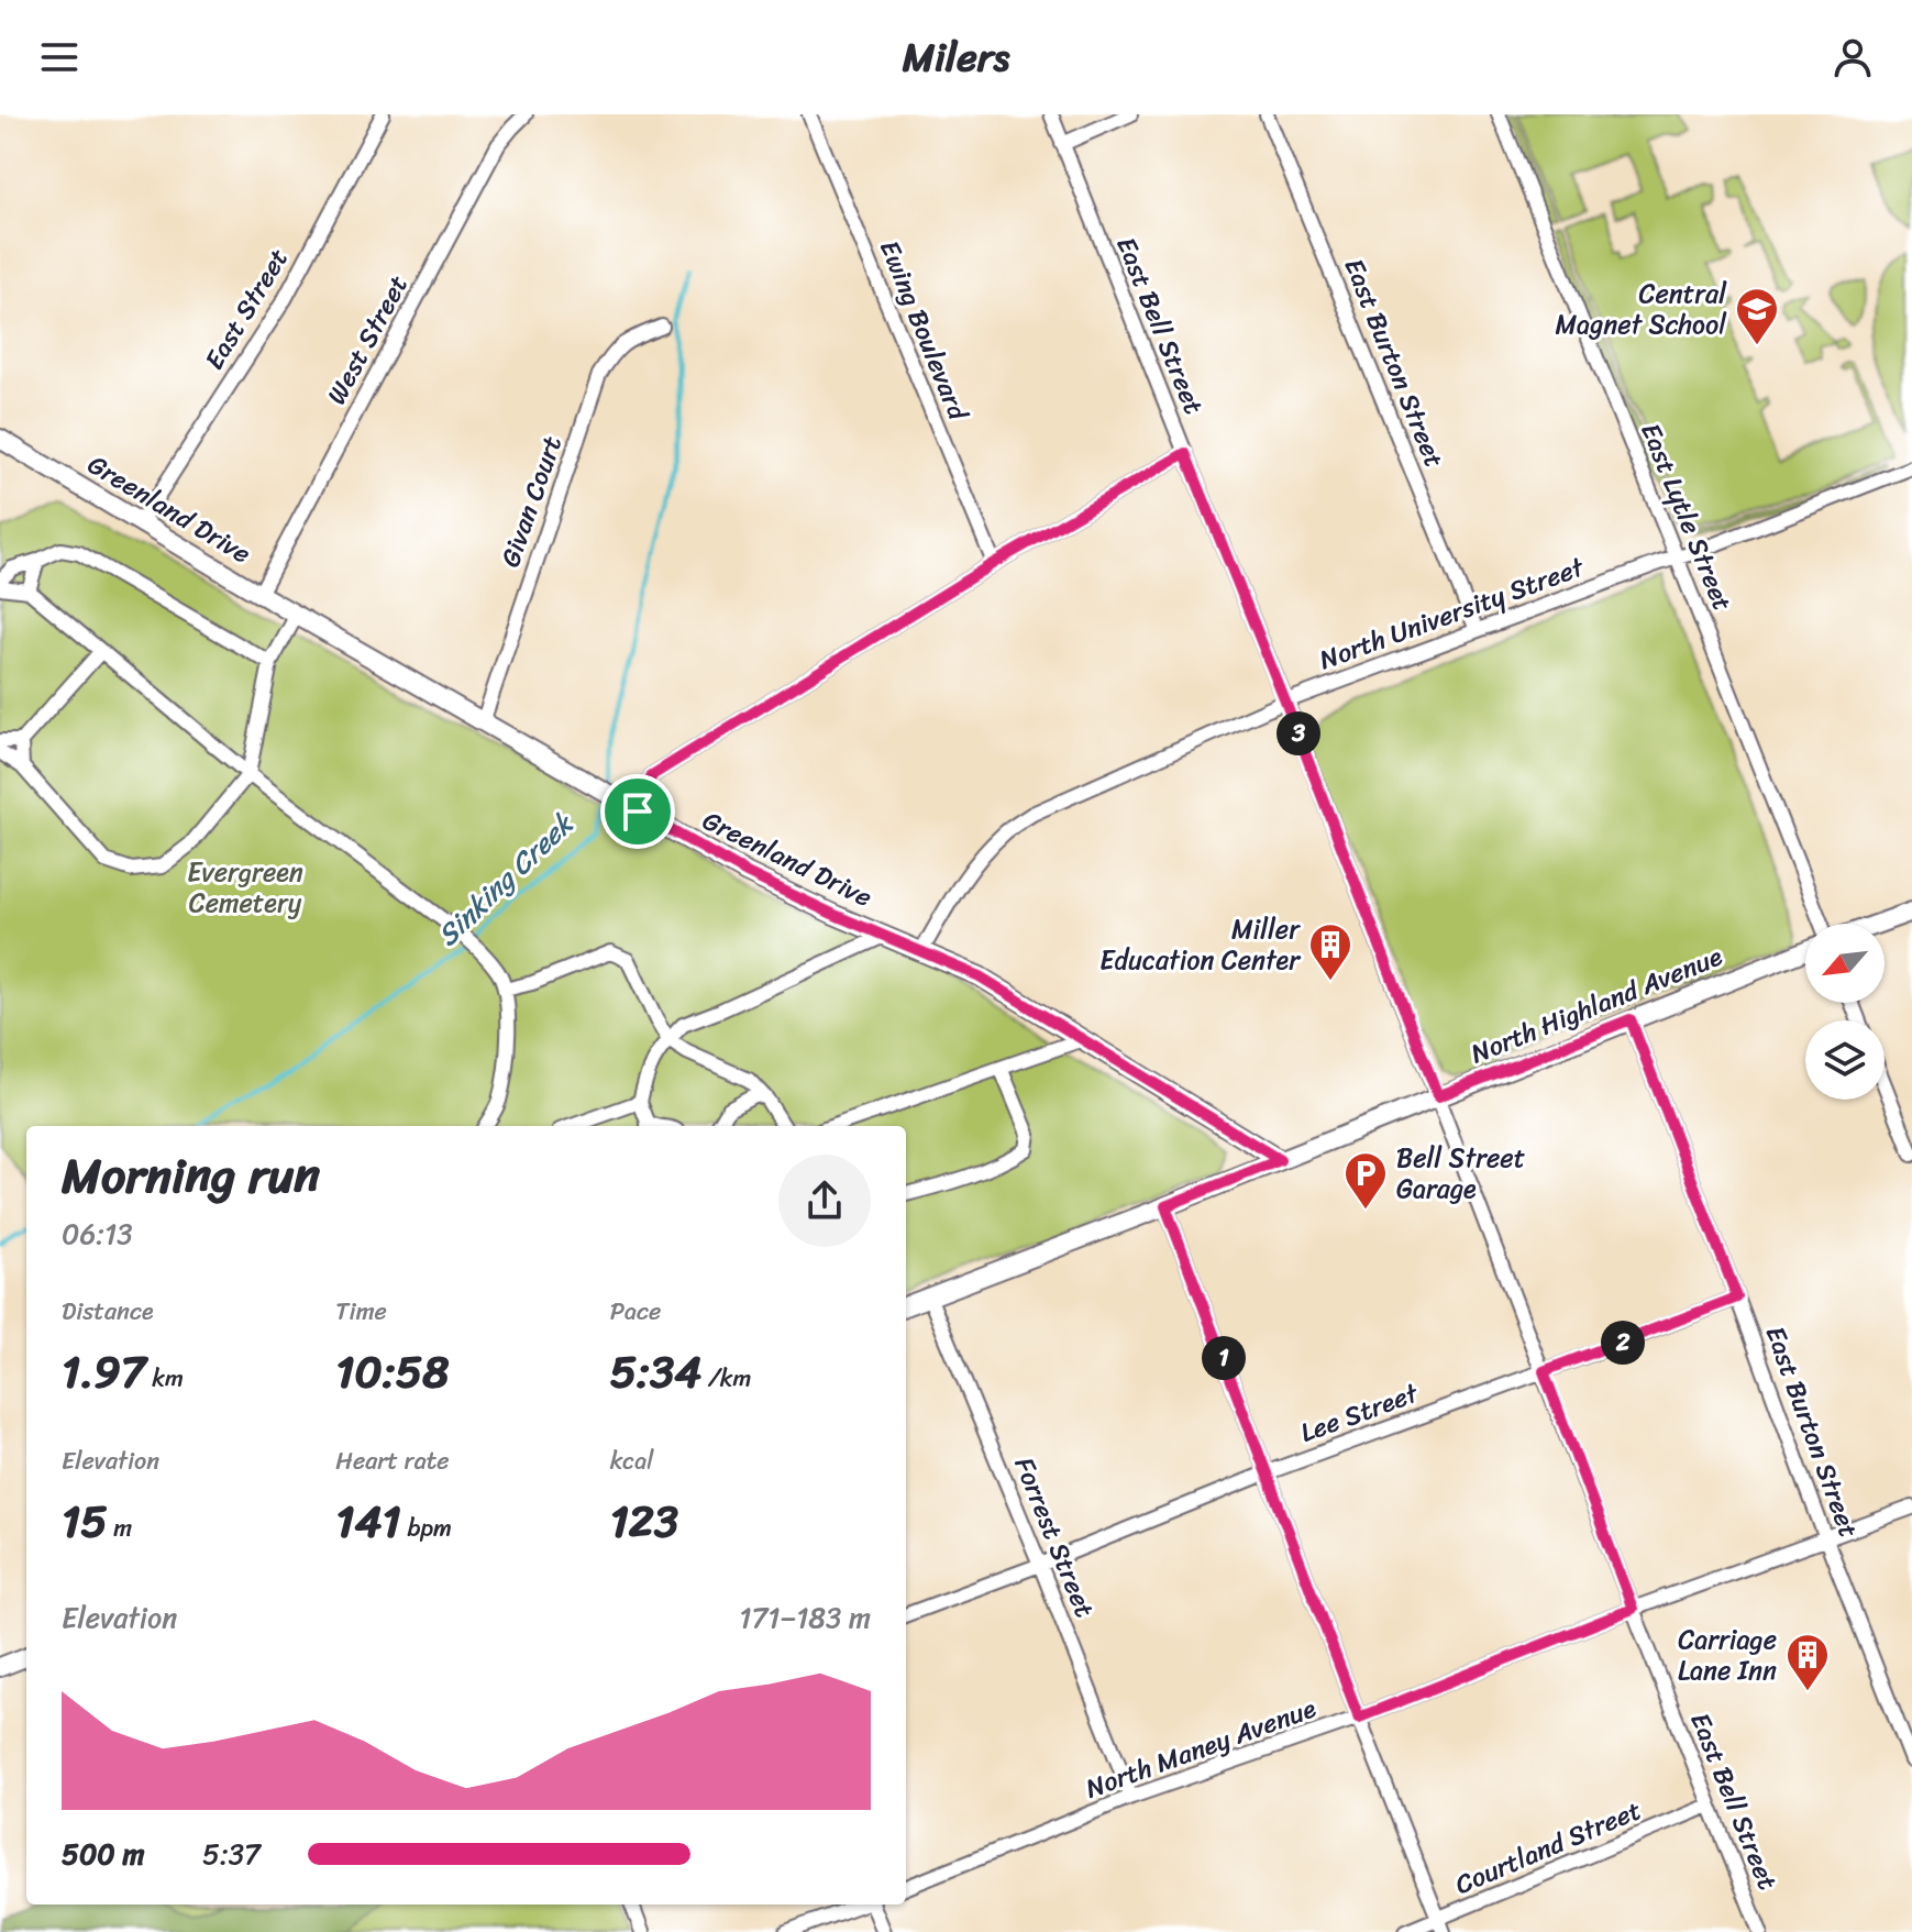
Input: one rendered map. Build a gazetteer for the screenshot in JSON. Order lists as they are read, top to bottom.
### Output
{
  "streets": {
    "street": [
      "East Street",
      "East Bell Street",
      "Ewing Boulevard",
      "West Street",
      "East Burton Street",
      "Givan Court",
      "Greenland Drive",
      "East Lytle Street",
      "North University Street",
      "North Highland Avenue",
      "Lee Street",
      "Forrest Street",
      "North Maney Avenue",
      "Courtland Street"
    ]
  },
  "crossings": [
    ["East Street", "Greenland Drive"],
    ["East Bell Street", "North University Street"],
    ["East Bell Street", "North Highland Avenue"],
    ["East Bell Street", "Lee Street"],
    ["East Bell Street", "North Maney Avenue"],
    ["East Bell Street", "Courtland Street"],
    ["West Street", "Greenland Drive"],
    ["East Burton Street", "North University Street"],
    ["East Burton Street", "North Highland Avenue"],
    ["East Burton Street", "Lee Street"],
    ["East Burton Street", "North Maney Avenue"],
    ["Givan Court", "Greenland Drive"],
    ["Greenland Drive", "North University Street"],
    ["Greenland Drive", "North Highland Avenue"],
    ["East Lytle Street", "North University Street"],
    ["North Highland Avenue", "Forrest Street"],
    ["Lee Street", "Forrest Street"],
    ["Forrest Street", "North Maney Avenue"]
  ],
  "water": ["Sinking Creek"],
  "parks": ["Evergreen Cemetery"],
  "places": {
    "school or university": ["Central Magnet School"],
    "building": ["Miller Education Center", "Carriage Lane Inn"],
    "parking": ["Bell Street Garage"]
  },
  "north": "bottom left",
  "page": {
    "header": "Milers",
    "pins": ["3", "2", "1"],
    "heading": ["Morning run", "06:13"],
    "stats": [
      ["Distance", "1.97 km"],
      ["Time", "10:58"],
      ["Pace", "5:34 /km"],
      ["Elevation", "15 m"],
      ["Heart rate", "141 bpm"],
      ["kcal", "123"]
    ],
    "chart": ["Elevation", "171–183 m"],
    "list": [
      {
        "name": "500 m",
        "note": "5:37"
      }
    ]
  }
}
